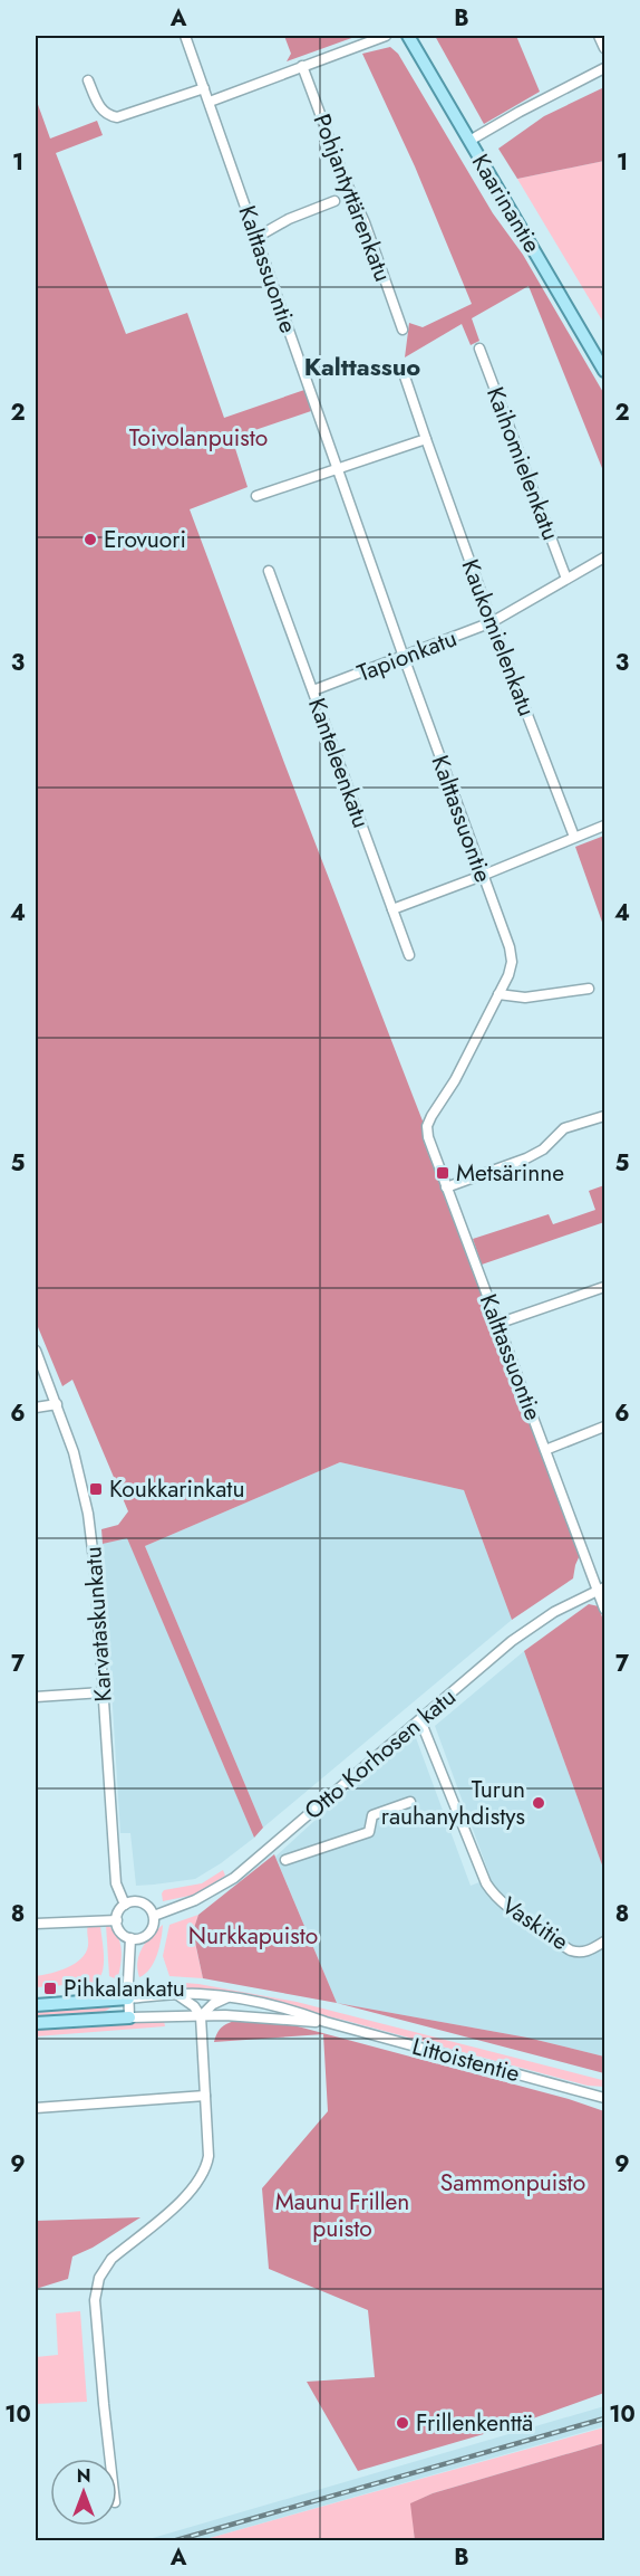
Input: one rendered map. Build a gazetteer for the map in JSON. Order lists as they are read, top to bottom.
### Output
{
  "streets": {
    "main road": ["Kaarinantie", "Littoistentie"],
    "street": [
      "Pohjantyttärenkatu",
      "Kalttassuontie",
      "Kaihomielenkatu",
      "Kaukomielenkatu",
      "Tapionkatu",
      "Kanteleenkatu",
      "Karvataskunkatu",
      "Otto Korhosen katu",
      "Vaskitie"
    ]
  },
  "crossings": [
    ["Kalttassuontie", "Tapionkatu"],
    ["Kalttassuontie", "Otto Korhosen katu"],
    ["Kaihomielenkatu", "Tapionkatu"],
    ["Kaukomielenkatu", "Tapionkatu"],
    ["Tapionkatu", "Kanteleenkatu"],
    ["Karvataskunkatu", "Otto Korhosen katu"],
    ["Otto Korhosen katu", "Vaskitie"]
  ],
  "districts": ["Kalttassuo"],
  "parks": [
    "Toivolanpuisto",
    "Nurkkapuisto",
    "Sammonpuisto",
    "Maunu Frillen puisto"
  ],
  "places": {
    "other": ["Erovuori", "Turun rauhanyhdistys", "Frillenkenttä"],
    "transit": ["Metsärinne", "Koukkarinkatu", "Pihkalankatu"]
  },
  "north": "top",
  "grid": {
    "columns": ["A", "B"],
    "rows": [
      "1",
      "2",
      "3",
      "4",
      "5",
      "6",
      "7",
      "8",
      "9",
      "10"
    ]
  }
}
